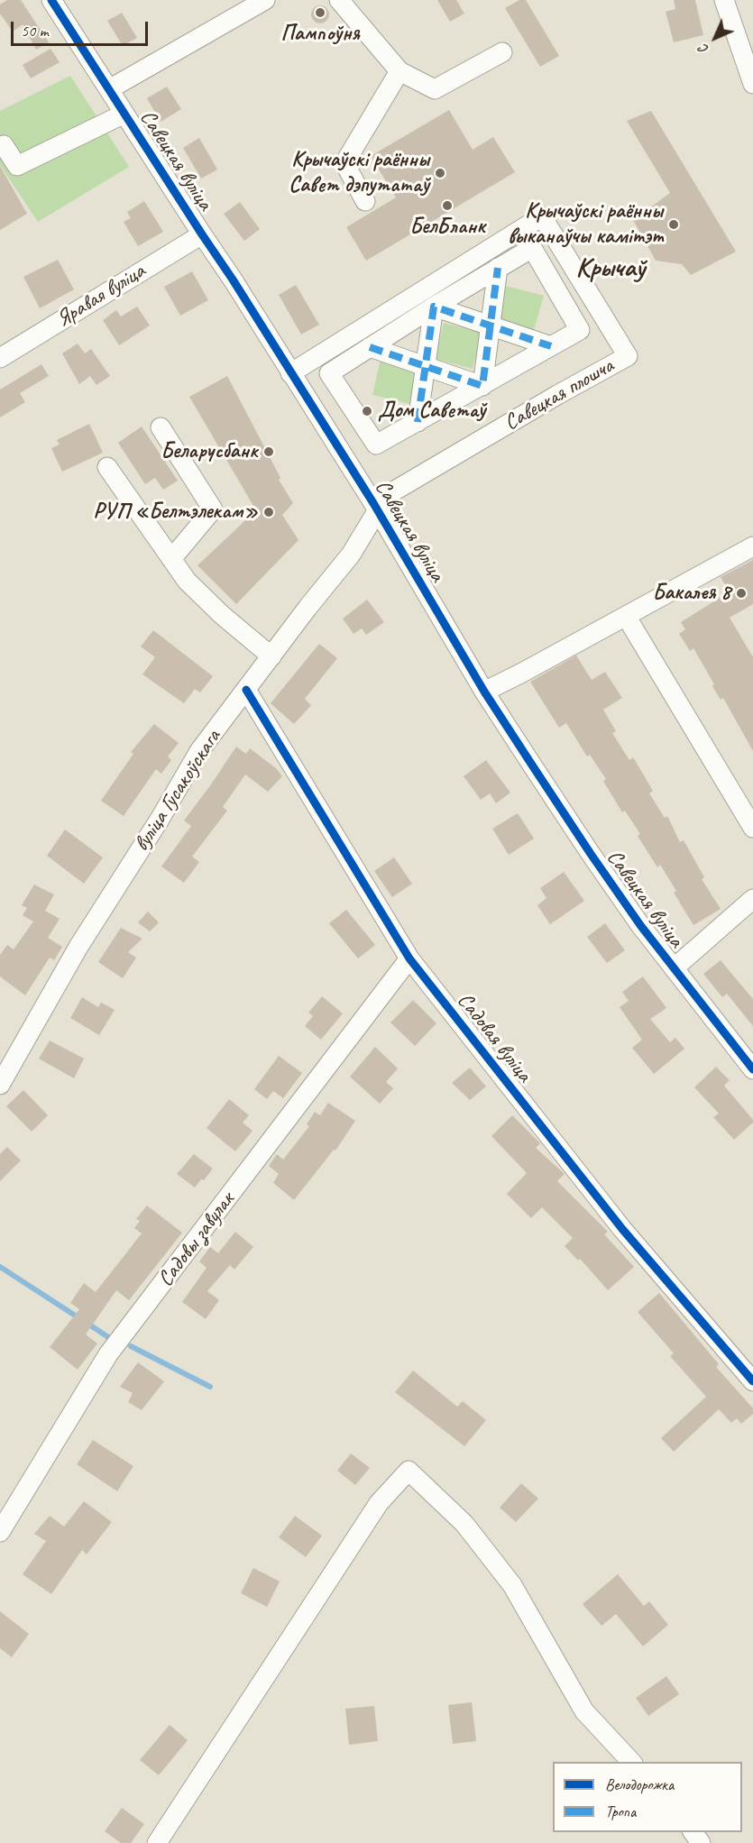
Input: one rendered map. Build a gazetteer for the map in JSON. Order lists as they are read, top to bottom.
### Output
{
  "streets": {
    "street": [
      "Савецкая вуліца",
      "Яравая вуліца",
      "Савецкая плошча",
      "вуліца Гусакоўскага",
      "Садовая вуліца",
      "Садовы завулак"
    ]
  },
  "crossings": [
    ["Савецкая вуліца", "Яравая вуліца"],
    ["Савецкая вуліца", "Савецкая плошча"],
    ["Савецкая вуліца", "вуліца Гусакоўскага"],
    ["Савецкая плошча", "вуліца Гусакоўскага"],
    ["вуліца Гусакоўскага", "Садовая вуліца"],
    ["Садовая вуліца", "Садовы завулак"]
  ],
  "districts": ["Крычаў"],
  "places": [
    "Пампоўня",
    "Крычаўскі раённы Савет дэпутатаў",
    "БелБланк",
    "Крычаўскі раённы выканаўчы камітэт",
    "Дом Саветаў",
    "Беларусбанк",
    "РУП «Белтэлекам»",
    "Бакалея 8"
  ],
  "legend": ["Велодорожка", "Тропа"],
  "scale_bar": "50 m",
  "north": "bottom left"
}
